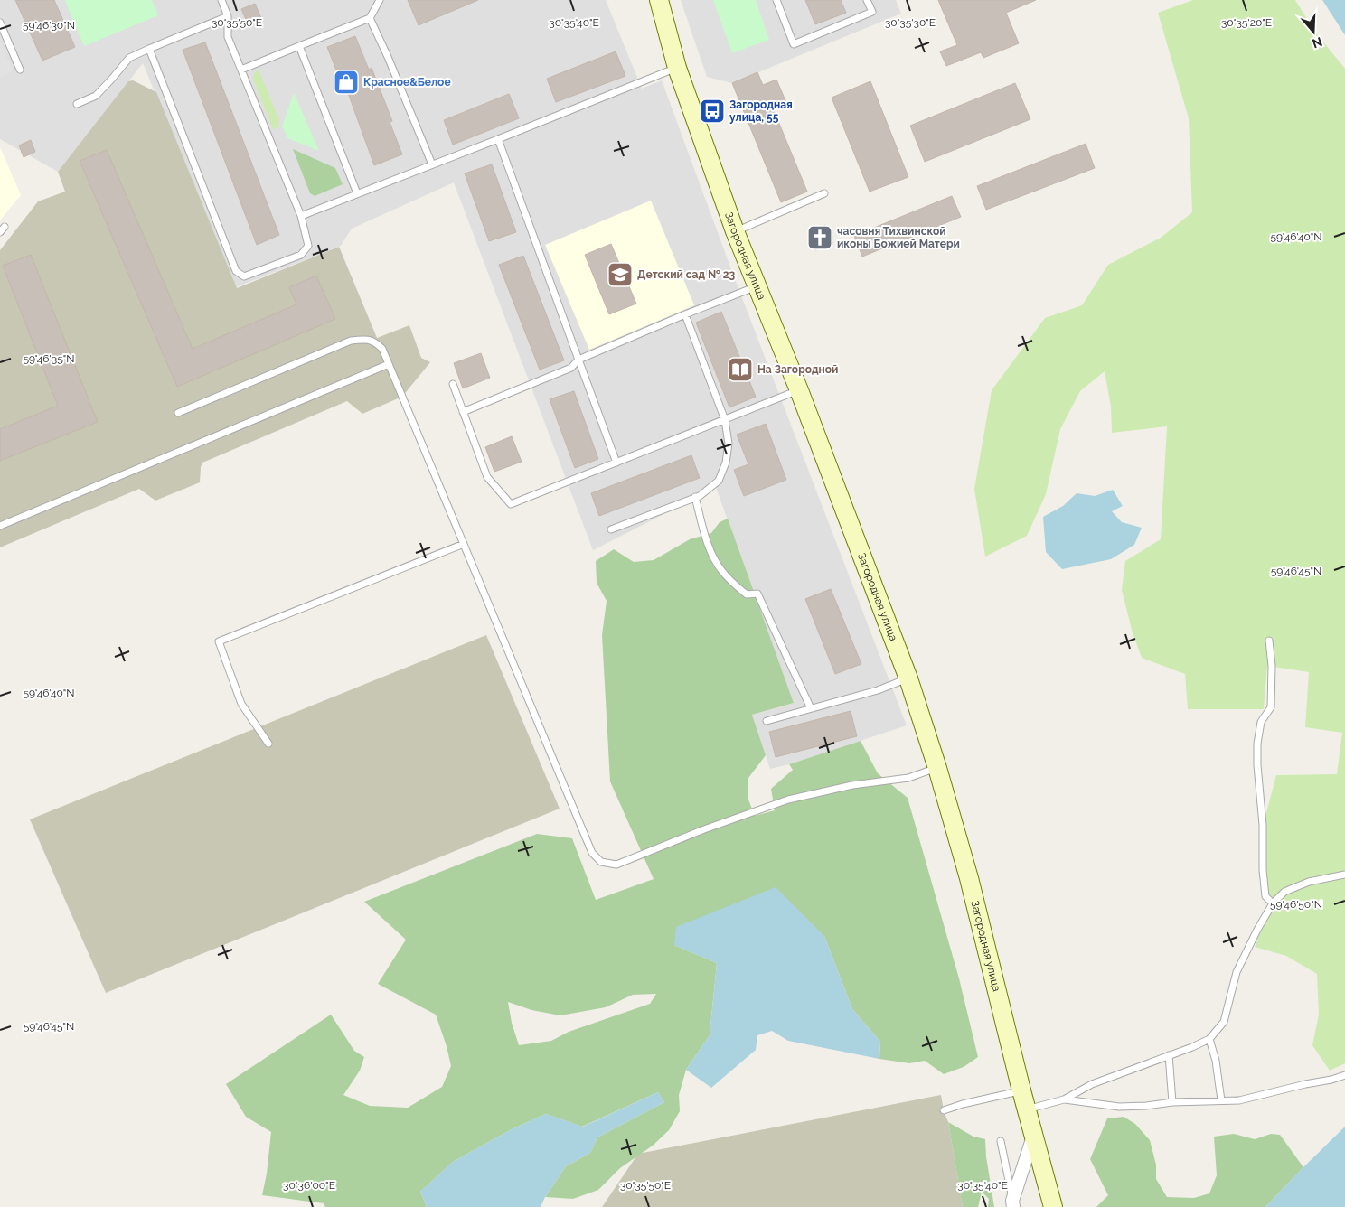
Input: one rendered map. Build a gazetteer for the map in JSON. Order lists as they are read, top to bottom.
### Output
{
  "streets": {
    "main road": ["Загородная улица"]
  },
  "places": {
    "shop": ["Красное&Белое"],
    "bus stop": ["Загородная улица, 55"],
    "church": ["часовня Тихвинской иконы Божией Матери"],
    "school or university": ["Детский сад № 23"],
    "library": ["На Загородной"]
  },
  "north": "bottom",
  "coordinates": [
    "30°35'20\"E",
    "30°35'50\"E",
    "30°35'40\"E",
    "30°35'30\"E",
    "59°46'30\"N",
    "59°46'40\"N",
    "59°46'35\"N",
    "59°46'45\"N",
    "59°46'50\"N",
    "30°36'00\"E"
  ]
}
